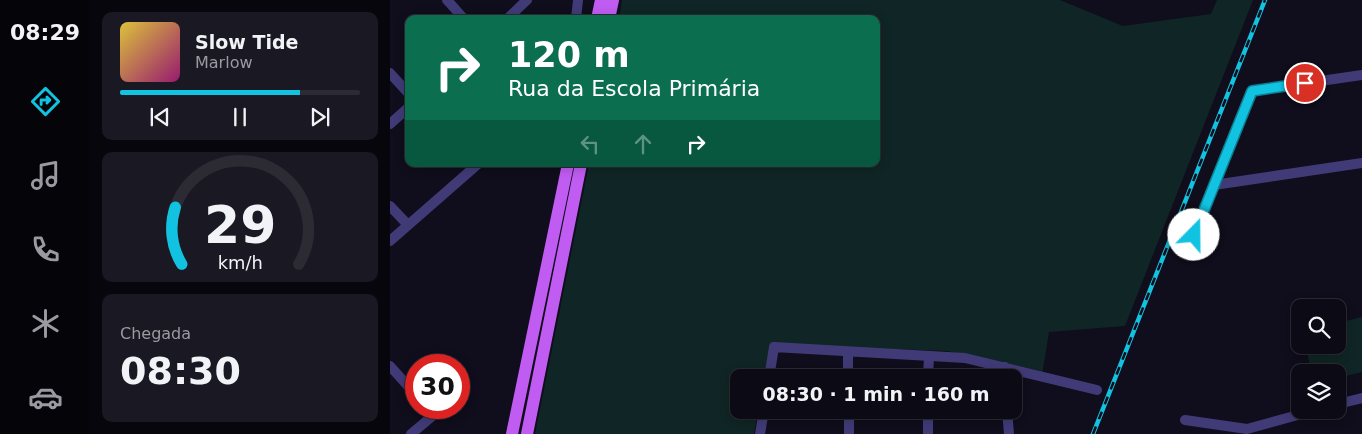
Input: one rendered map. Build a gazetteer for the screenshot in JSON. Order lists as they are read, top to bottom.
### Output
{
  "page": {
    "tabs": "08:29",
    "turn": ["120 m", "Rua da Escola Primária"],
    "song": ["Slow Tide", "Marlow"],
    "tile": ["Chegada", "08:30"],
    "limit": "30",
    "trip": "08:30 · 1 min · 160 m",
    "gauge": ["29", "km/h"]
  }
}
